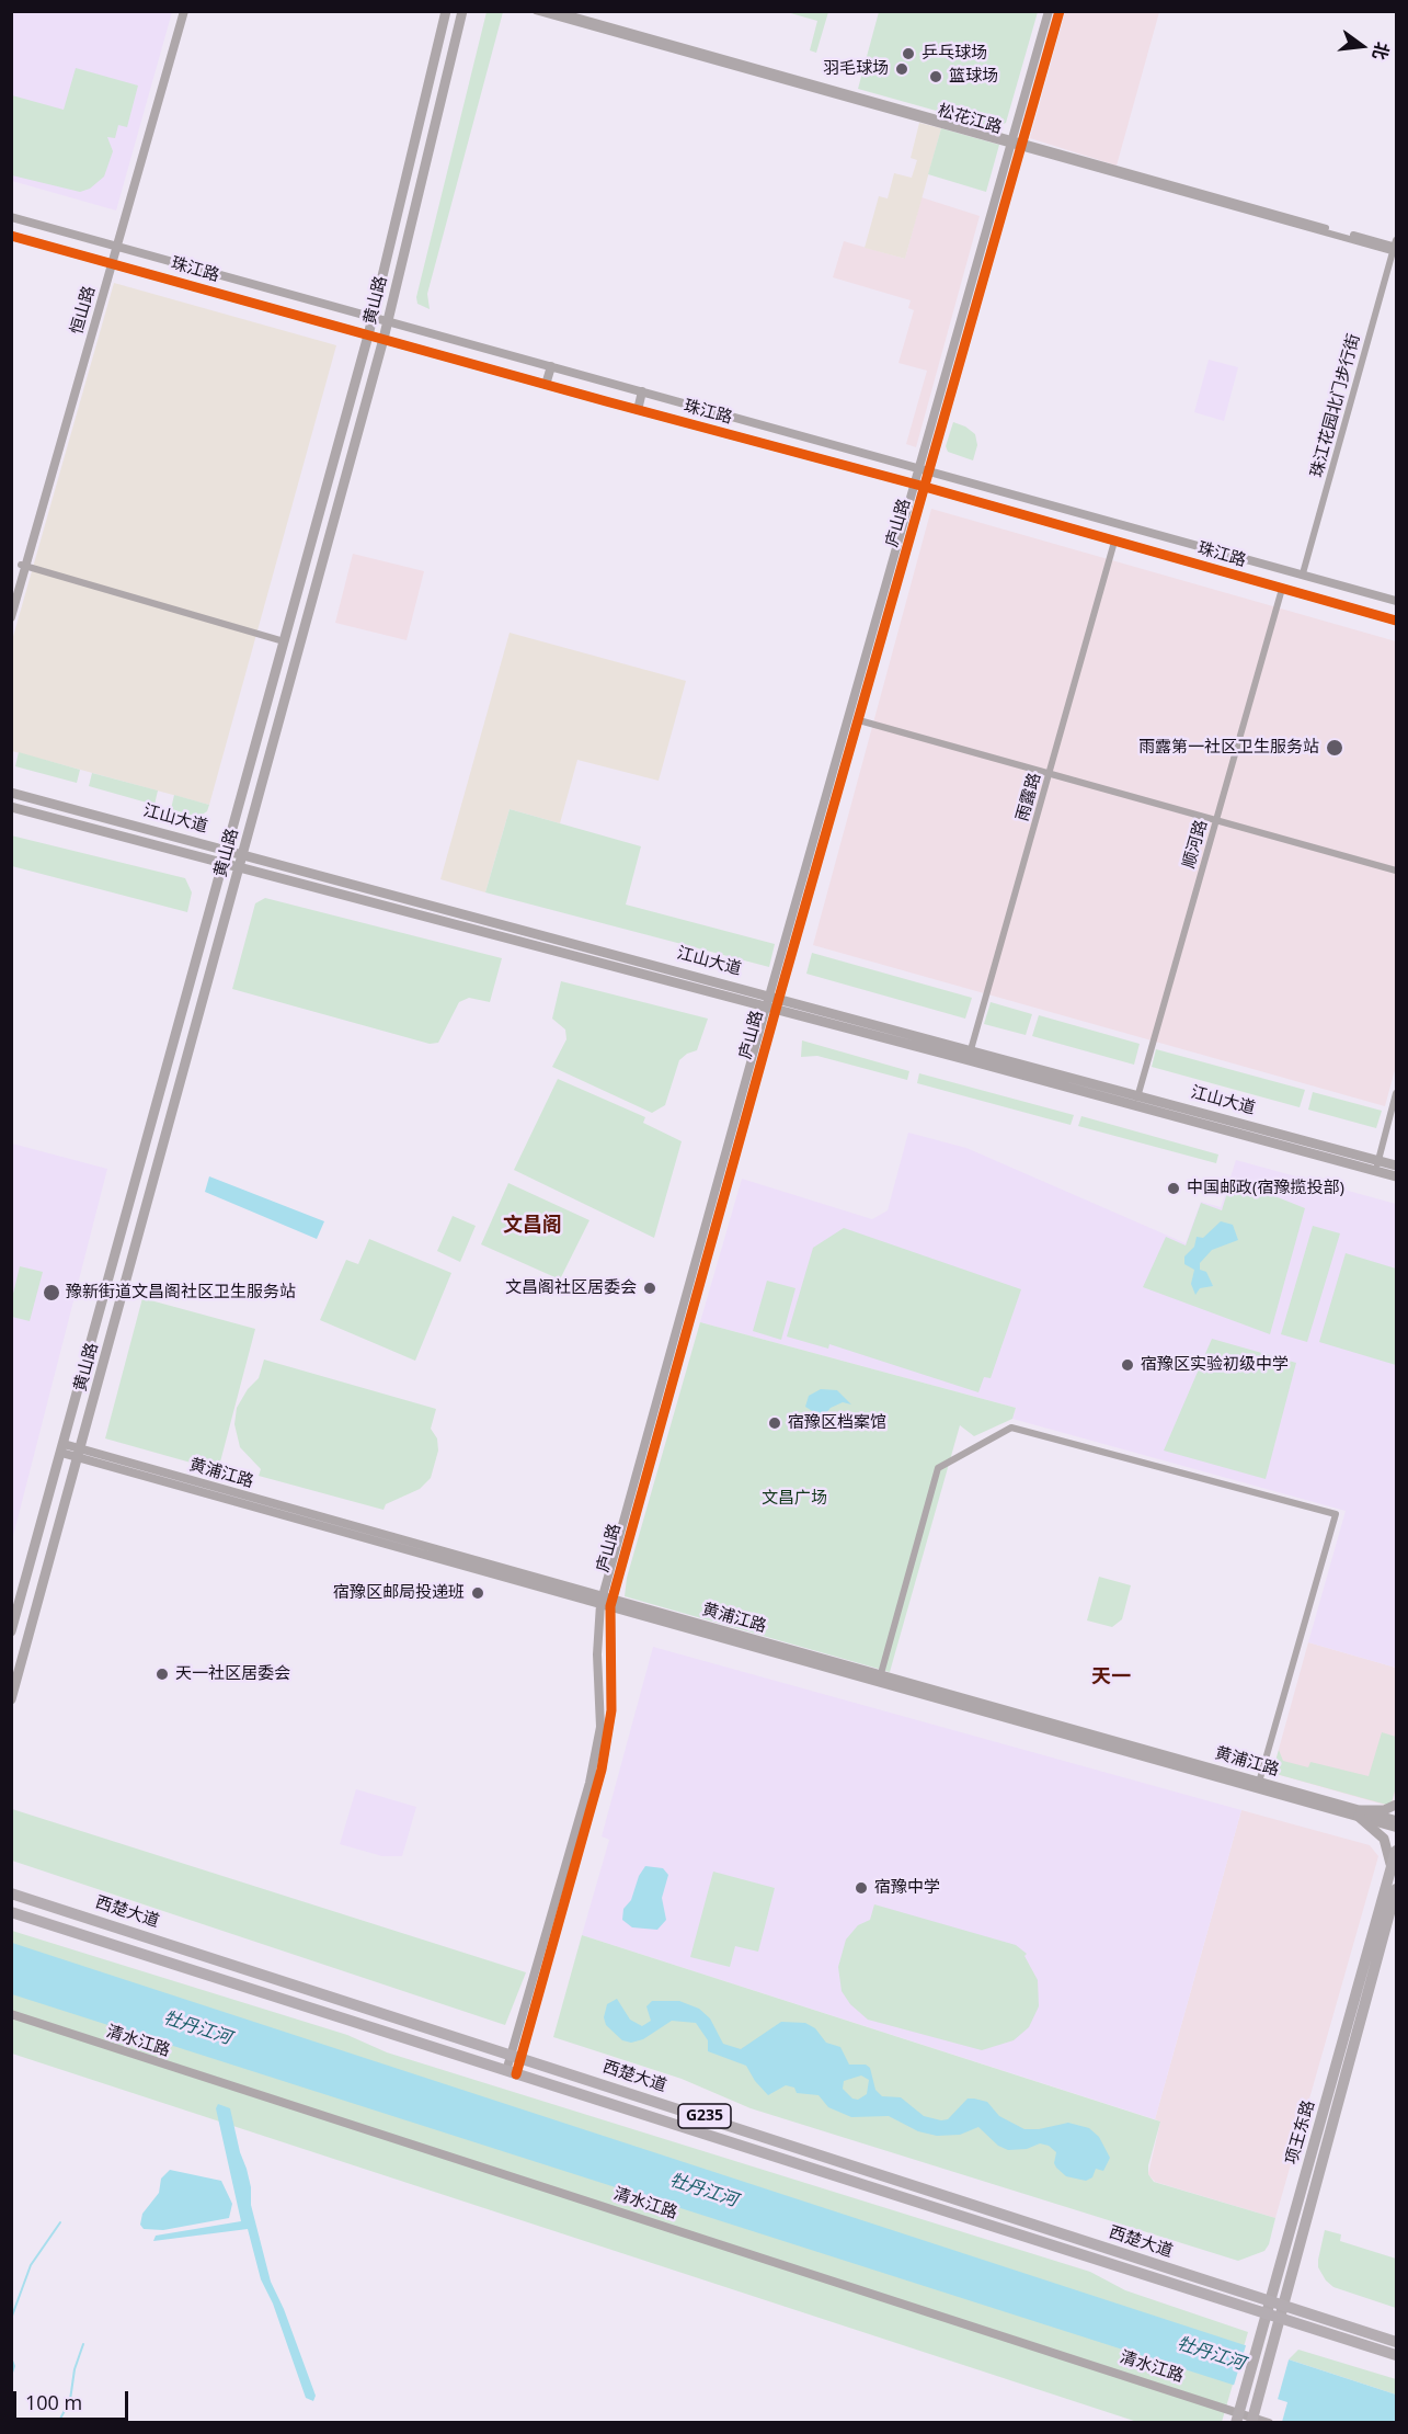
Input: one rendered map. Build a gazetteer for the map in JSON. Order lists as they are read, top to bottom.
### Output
{
  "streets": {
    "highway": ["西楚大道", "G235"],
    "main road": ["黄山路", "江山大道", "项王东路"],
    "street": [
      "松花江路",
      "珠江路",
      "恒山路",
      "珠江花园北门步行街",
      "庐山路",
      "雨露路",
      "顺河路",
      "黄浦江路",
      "清水江路"
    ]
  },
  "crossings": [
    ["松花江路", "珠江花园北门步行街"],
    ["松花江路", "庐山路"],
    ["珠江路", "黄山路"],
    ["珠江路", "恒山路"],
    ["珠江路", "珠江花园北门步行街"],
    ["珠江路", "庐山路"],
    ["珠江路", "雨露路"],
    ["珠江路", "顺河路"],
    ["黄山路", "江山大道"],
    ["黄山路", "黄浦江路"],
    ["庐山路", "江山大道"],
    ["庐山路", "黄浦江路"],
    ["庐山路", "西楚大道"],
    ["雨露路", "江山大道"],
    ["江山大道", "顺河路"],
    ["西楚大道", "项王东路"],
    ["清水江路", "项王东路"]
  ],
  "districts": ["文昌阁", "天一"],
  "water": ["牡丹江河"],
  "parks": ["文昌广场"],
  "places": [
    "乒乓球场",
    "羽毛球场",
    "篮球场",
    "雨露第一社区卫生服务站",
    "中国邮政(宿豫揽投部)",
    "文昌阁社区居委会",
    "豫新街道文昌阁社区卫生服务站",
    "宿豫区实验初级中学",
    "宿豫区档案馆",
    "宿豫区邮局投递班",
    "天一社区居委会",
    "宿豫中学"
  ],
  "scale_bar": "100 m",
  "north": "right"
}
